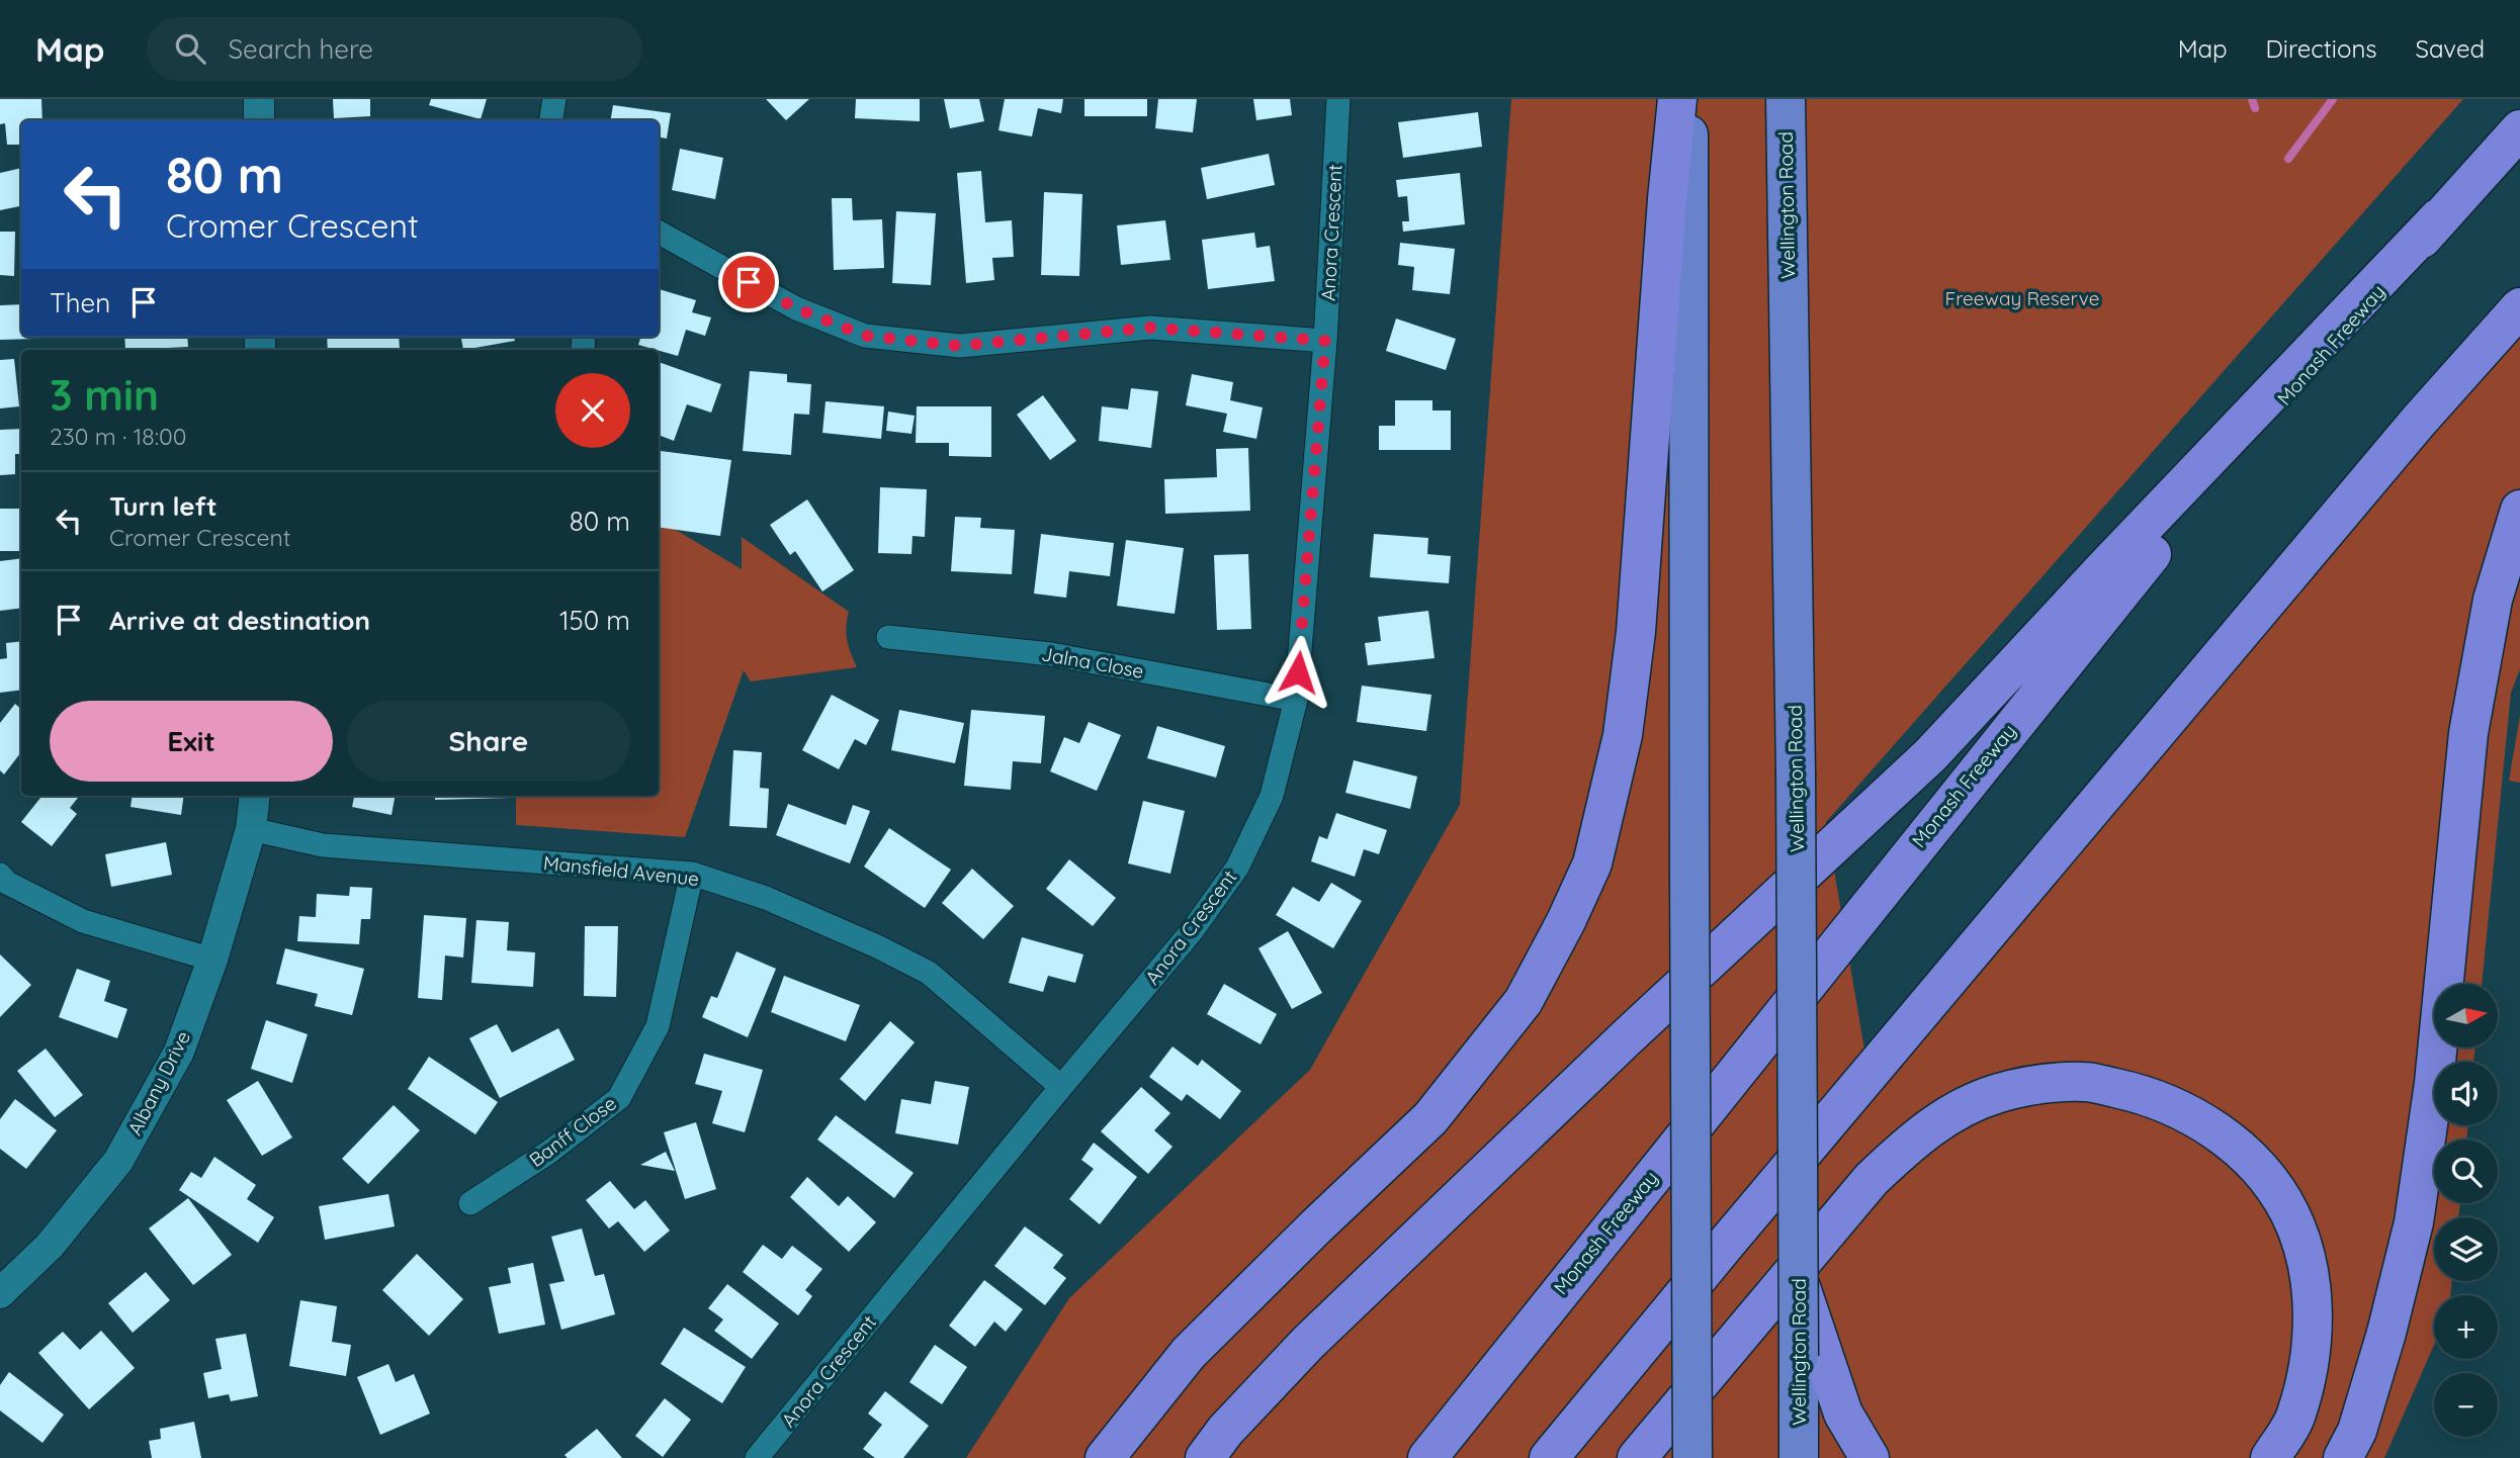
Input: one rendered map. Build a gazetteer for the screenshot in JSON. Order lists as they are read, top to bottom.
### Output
{
  "streets": {
    "highway": ["Wellington Road", "Monash Freeway"],
    "street": [
      "Anora Crescent",
      "Jalna Close",
      "Mansfield Avenue",
      "Albany Drive",
      "Banff Close"
    ]
  },
  "crossings": [
    ["Anora Crescent", "Jalna Close"],
    ["Anora Crescent", "Mansfield Avenue"],
    ["Mansfield Avenue", "Albany Drive"],
    ["Mansfield Avenue", "Banff Close"]
  ],
  "parks": ["Freeway Reserve"],
  "north": "right",
  "page": {
    "header": "Map",
    "search": "Search here",
    "nav": ["Map", "Directions", "Saved"],
    "turn": ["80 m", "Cromer Crescent"],
    "then": "Then",
    "heading": ["3 min", "230 m · 18:00"],
    "list": [
      {
        "name": "Turn left",
        "note": "Cromer Crescent",
        "value": "80 m"
      },
      {
        "name": "Arrive at destination",
        "value": "150 m"
      }
    ],
    "buttons": ["Exit", "Share"],
    "map_buttons": ["+", "−"]
  }
}
